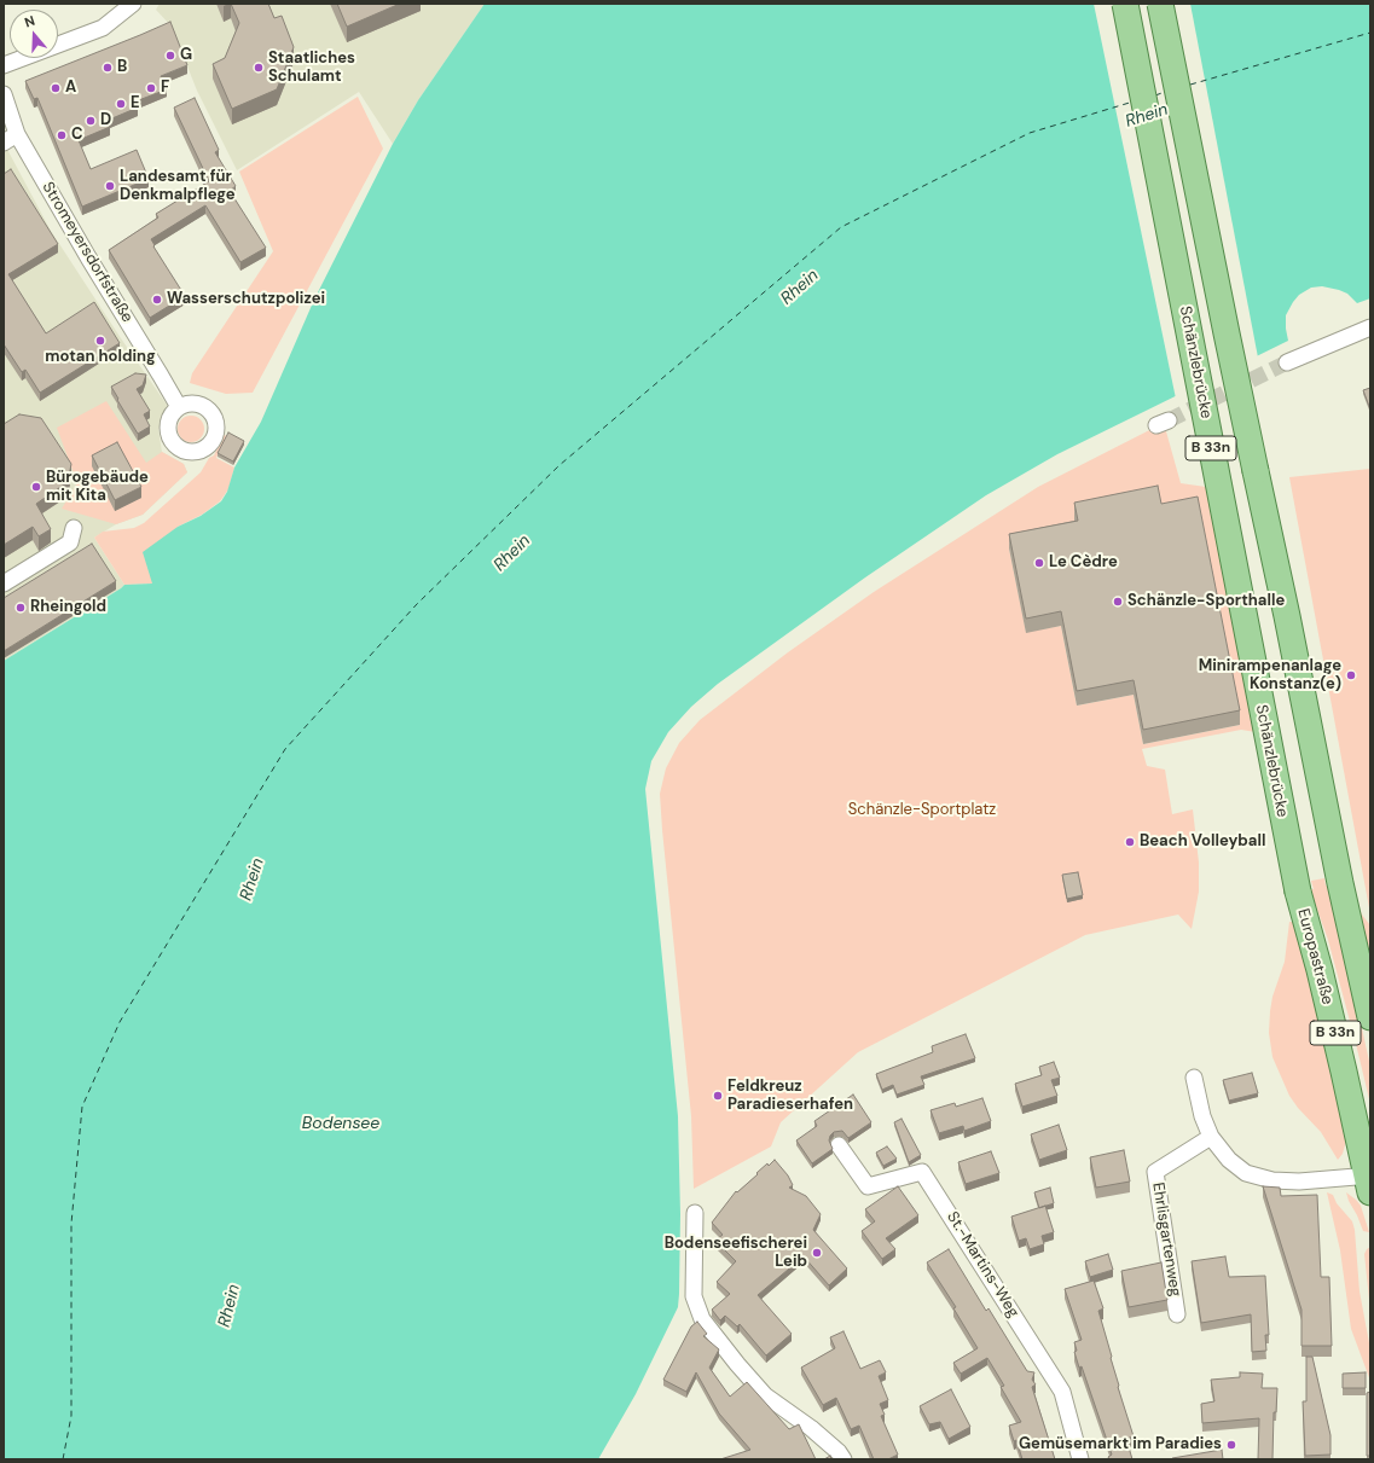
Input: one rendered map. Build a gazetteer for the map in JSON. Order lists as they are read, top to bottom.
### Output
{
  "streets": {
    "main road": ["Schänzlebrücke", "B 33n", "Europastraße"],
    "street": ["Stromeyersdorfstraße", "Ehrlisgartenweg", "St.-Martins-Weg"]
  },
  "crossings": [
    ["Schänzlebrücke", "Europastraße"]
  ],
  "water": ["Rhein", "Bodensee"],
  "parks": ["Schänzle-Sportplatz"],
  "places": [
    "G",
    "B",
    "Staatliches Schulamt",
    "A",
    "F",
    "E",
    "D",
    "C",
    "Landesamt für Denkmalpflege",
    "Wasserschutzpolizei",
    "motan holding",
    "Bürogebäude mit Kita",
    "Le Cèdre",
    "Schänzle-Sporthalle",
    "Rheingold",
    "Minirampenanlage Konstanz(e)",
    "Beach Volleyball",
    "Feldkreuz Paradieserhafen",
    "Bodenseefischerei Leib",
    "Gemüsemarkt im Paradies"
  ],
  "north": "top"
}
